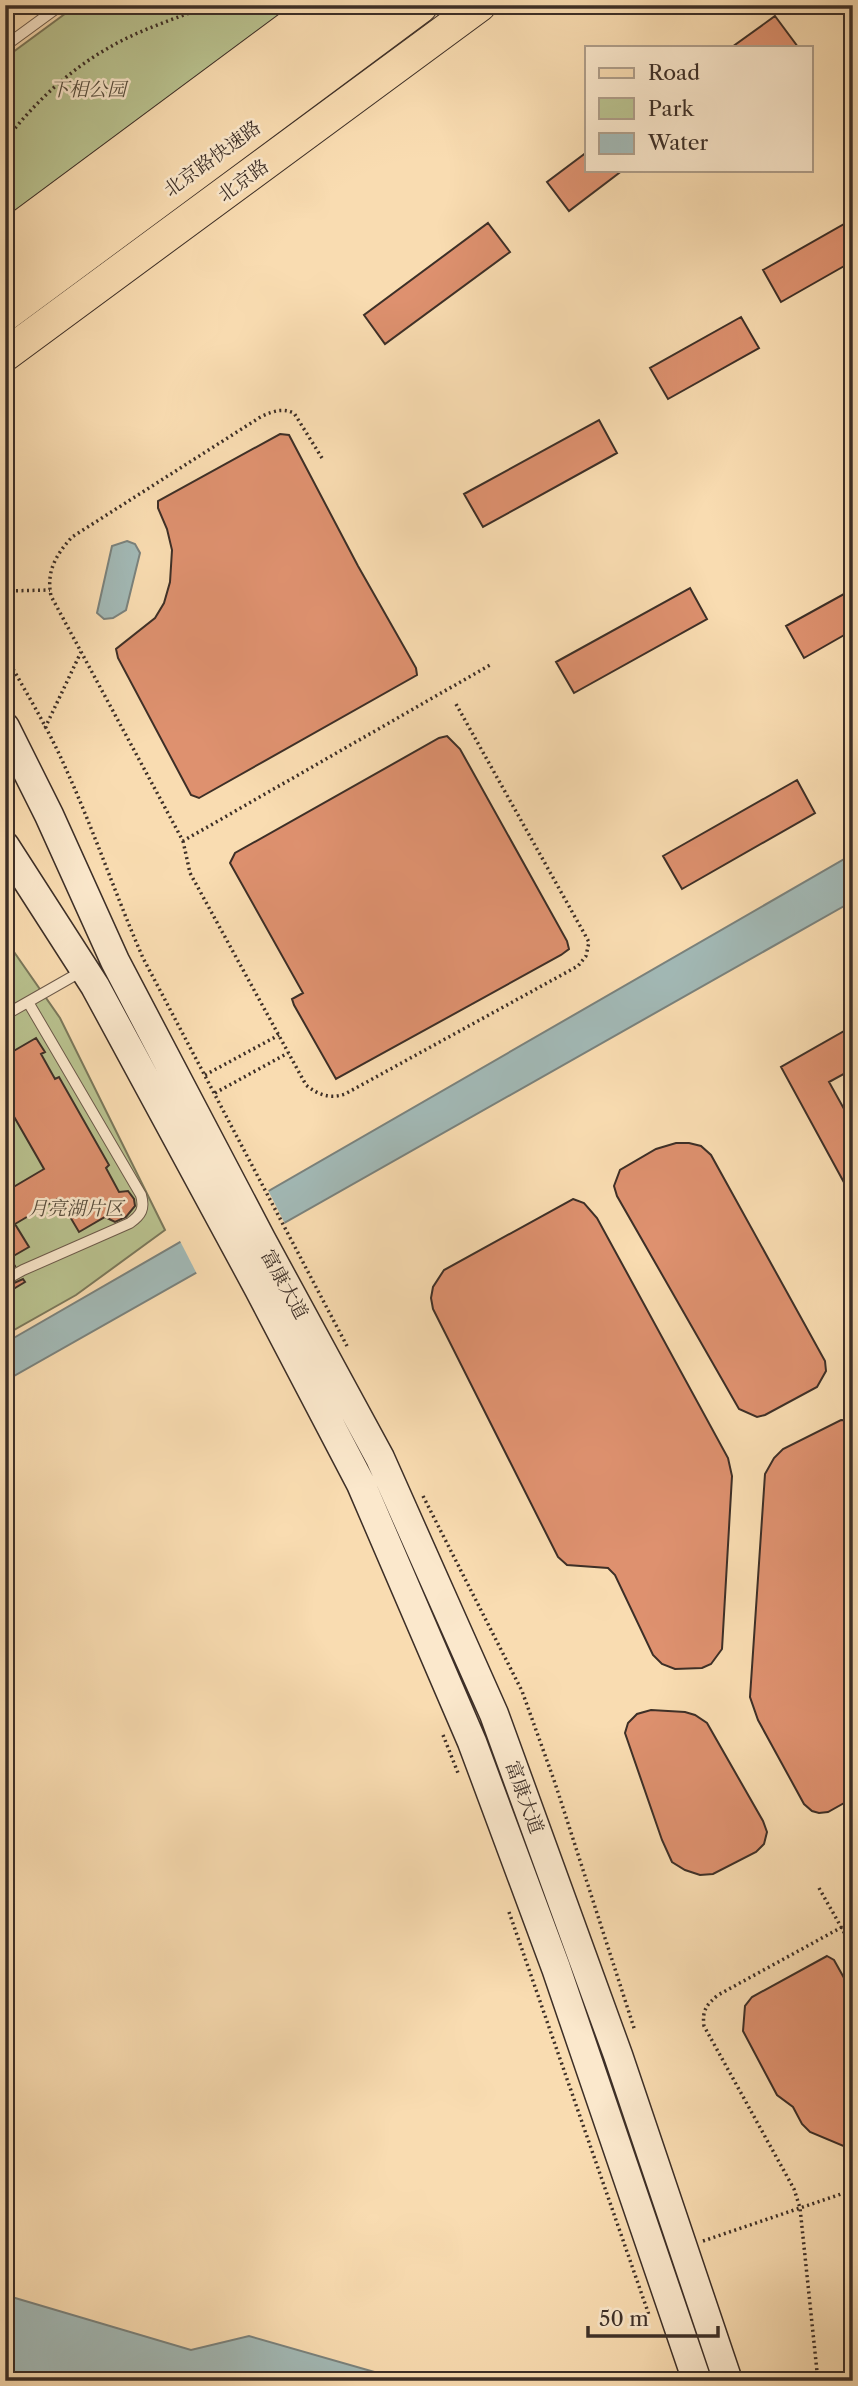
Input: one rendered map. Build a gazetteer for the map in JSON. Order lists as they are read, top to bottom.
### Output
{
  "streets": {
    "highway": ["北京路快速路"],
    "main road": ["北京路"],
    "street": ["富康大道"]
  },
  "parks": ["下相公园", "月亮湖片区"],
  "legend": ["Road", "Park", "Water"],
  "scale_bar": "50 m"
}
